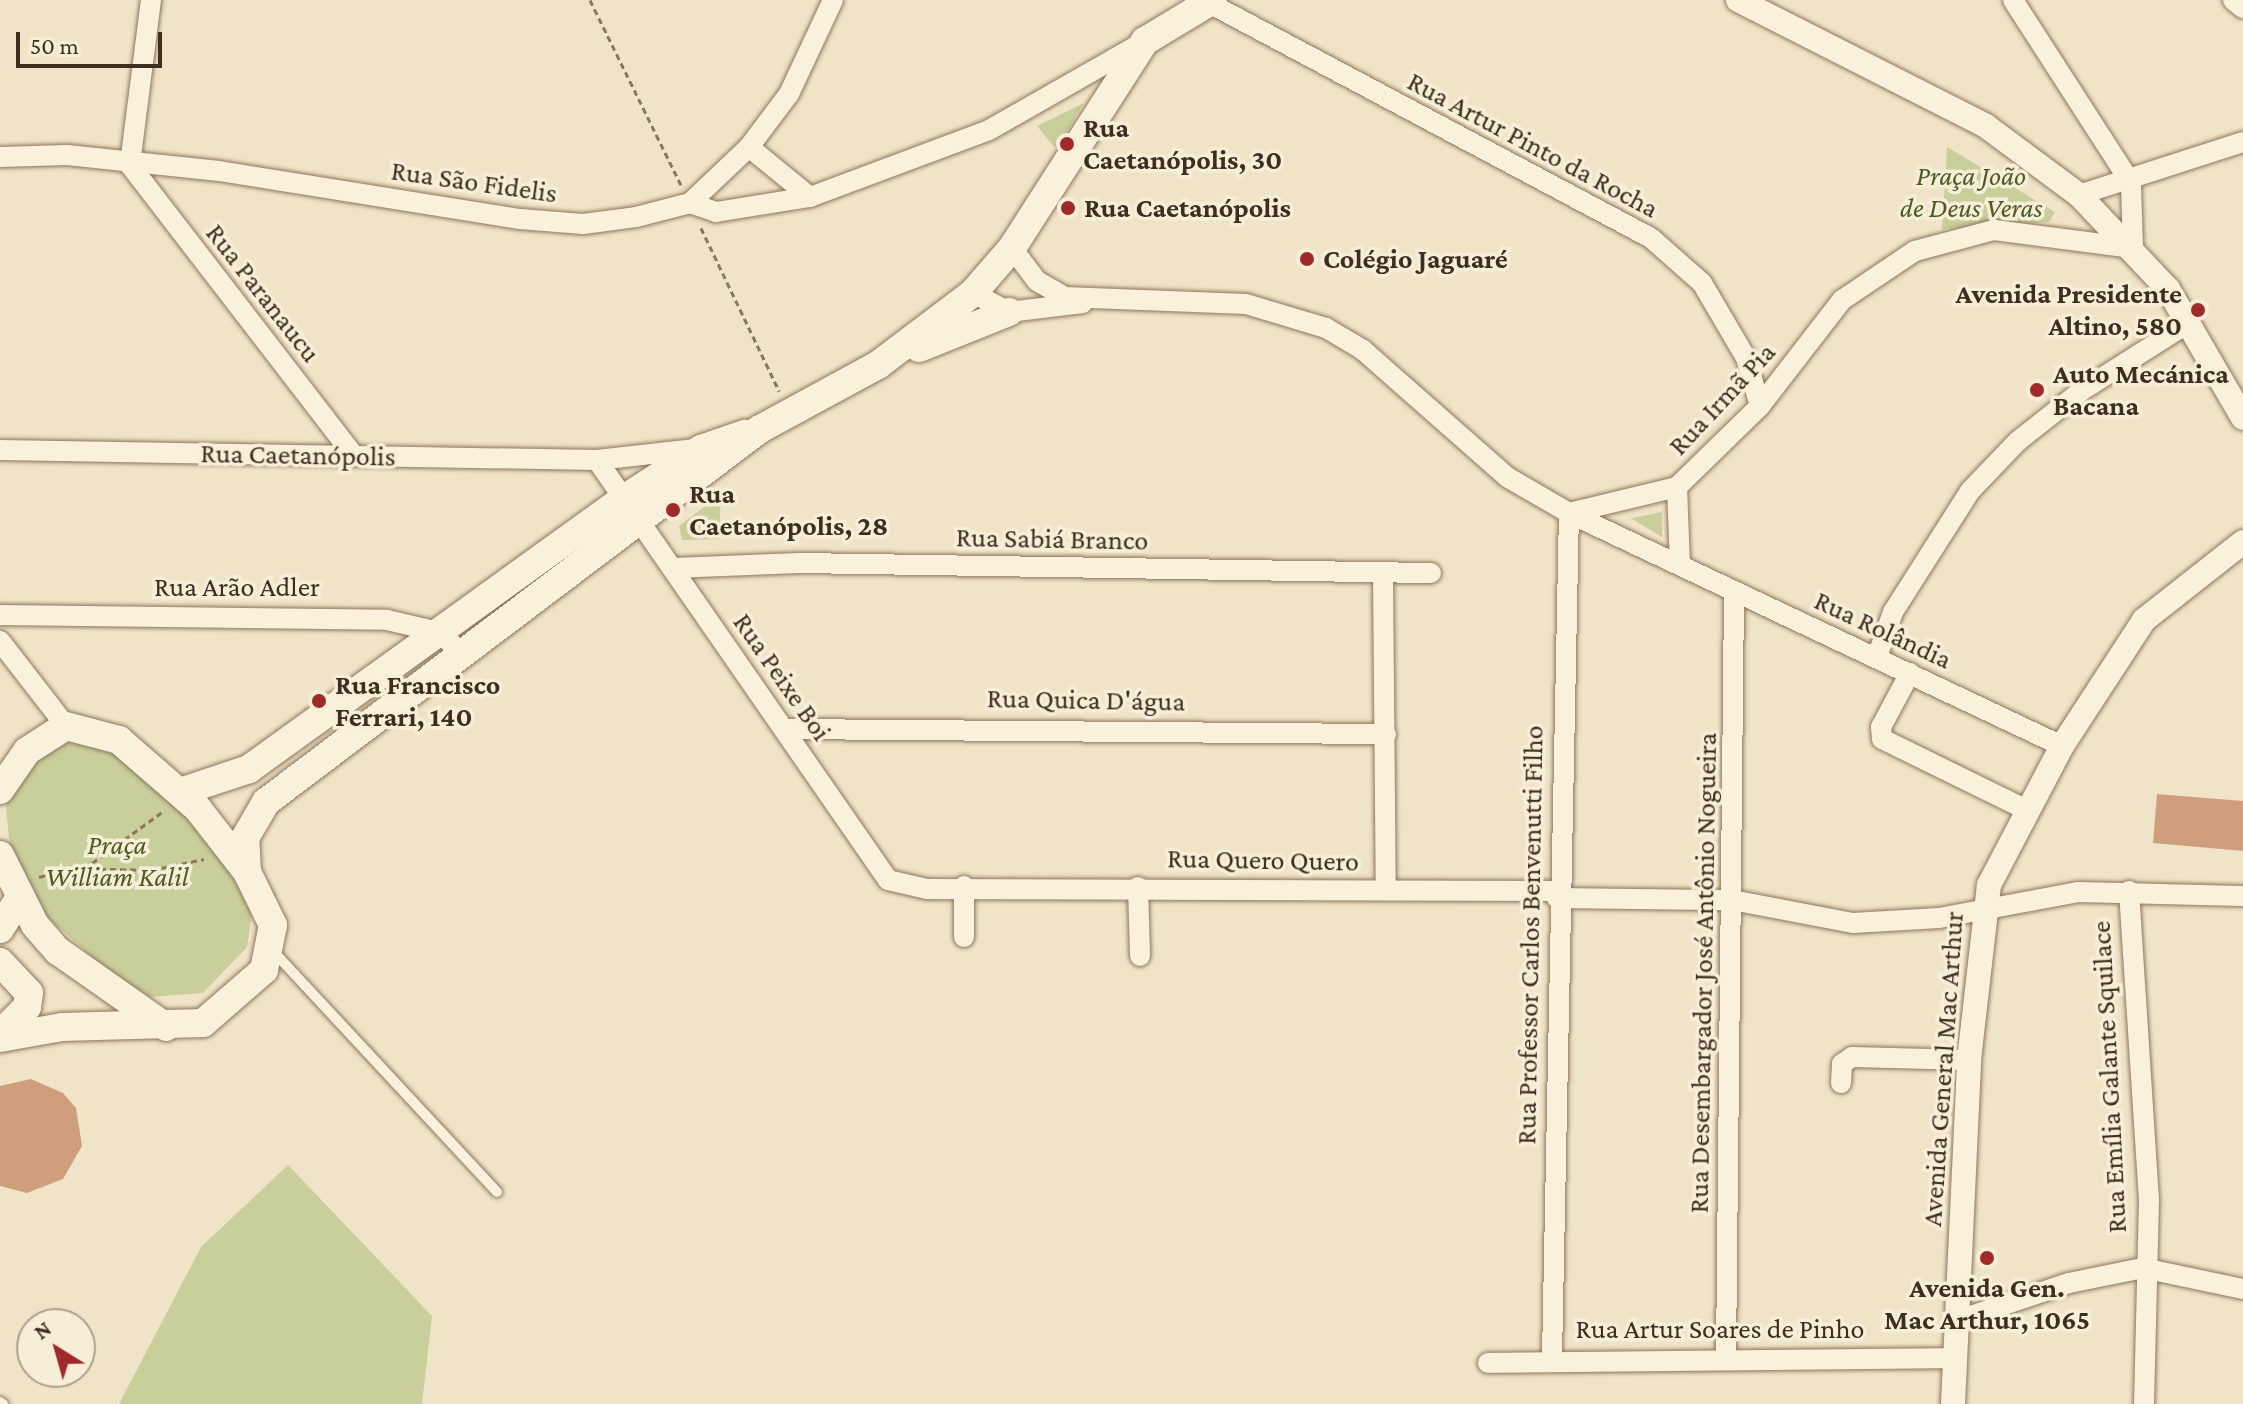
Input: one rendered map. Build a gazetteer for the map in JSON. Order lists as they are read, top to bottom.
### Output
{
  "streets": {
    "main road": ["Rua Caetanópolis"],
    "street": [
      "Rua Artur Pinto da Rocha",
      "Rua São Fidelis",
      "Rua Paranaucu",
      "Rua Irmã Pia",
      "Rua Sabiá Branco",
      "Rua Arão Adler",
      "Rua Rolândia",
      "Rua Peixe Boi",
      "Rua Quica D'água",
      "Rua Quero Quero",
      "Rua Professor Carlos Benvenutti Filho",
      "Rua Desembargador José Antônio Nogueira",
      "Avenida General Mac Arthur",
      "Rua Emília Galante Squilace",
      "Rua Artur Soares de Pinho"
    ]
  },
  "crossings": [
    ["Rua Artur Pinto da Rocha", "Rua Irmã Pia"],
    ["Rua São Fidelis", "Rua Paranaucu"],
    ["Rua Paranaucu", "Rua Caetanópolis"],
    ["Rua Irmã Pia", "Rua Rolândia"],
    ["Rua Irmã Pia", "Rua Professor Carlos Benvenutti Filho"],
    ["Rua Caetanópolis", "Rua Peixe Boi"],
    ["Rua Sabiá Branco", "Rua Peixe Boi"],
    ["Rua Rolândia", "Rua Professor Carlos Benvenutti Filho"],
    ["Rua Rolândia", "Rua Desembargador José Antônio Nogueira"],
    ["Rua Rolândia", "Avenida General Mac Arthur"],
    ["Rua Peixe Boi", "Rua Quica D'água"],
    ["Rua Peixe Boi", "Rua Quero Quero"],
    ["Rua Quero Quero", "Rua Professor Carlos Benvenutti Filho"],
    ["Rua Quero Quero", "Rua Desembargador José Antônio Nogueira"],
    ["Rua Quero Quero", "Avenida General Mac Arthur"],
    ["Rua Quero Quero", "Rua Emília Galante Squilace"],
    ["Rua Professor Carlos Benvenutti Filho", "Rua Artur Soares de Pinho"],
    ["Rua Desembargador José Antônio Nogueira", "Rua Artur Soares de Pinho"],
    ["Avenida General Mac Arthur", "Rua Artur Soares de Pinho"]
  ],
  "parks": ["Praça João de Deus Veras", "Praça William Kalil"],
  "places": [
    "Rua Caetanópolis, 30",
    "Rua Caetanópolis",
    "Colégio Jaguaré",
    "Avenida Presidente Altino, 580",
    "Auto Mecánica Bacana",
    "Rua Caetanópolis, 28",
    "Rua Francisco Ferrari, 140",
    "Avenida Gen. Mac Arthur, 1065"
  ],
  "scale_bar": "50 m",
  "north": "top left"
}
